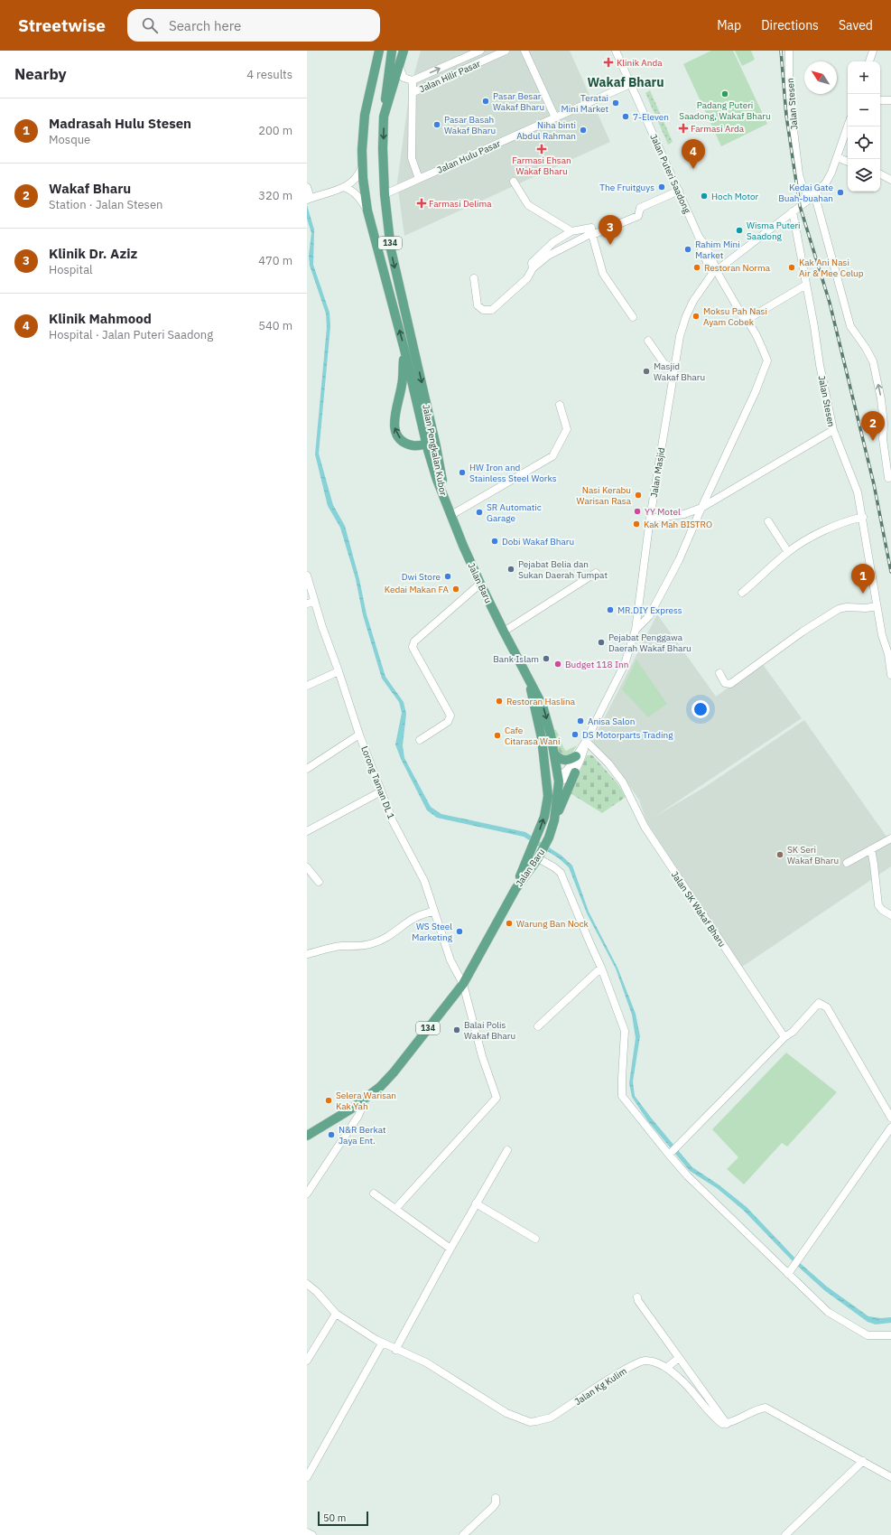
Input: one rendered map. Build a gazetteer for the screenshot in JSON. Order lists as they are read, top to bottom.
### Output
{
  "streets": {
    "main road": ["134", "Jalan Pengkalan Kubor", "Jalan Baru"],
    "street": [
      "Jalan Hilir Pasar",
      "Jalan Stesen",
      "Jalan Hulu Pasar",
      "Jalan Puteri Saadong",
      "Jalan Masjid",
      "Lorong Taman DL 1",
      "Jalan SK Wakaf Bharu",
      "Jalan Kg Kulim"
    ]
  },
  "crossings": [
    ["Jalan Hilir Pasar", "Jalan Pengkalan Kubor"],
    ["Jalan Stesen", "Jalan Puteri Saadong"],
    ["Jalan Stesen", "Jalan Masjid"],
    ["Jalan Hulu Pasar", "Jalan Puteri Saadong"],
    ["Jalan Hulu Pasar", "Jalan Pengkalan Kubor"],
    ["Jalan Puteri Saadong", "Jalan Masjid"],
    ["134", "Jalan Baru"],
    ["134", "Lorong Taman DL 1"],
    ["Jalan Pengkalan Kubor", "Jalan Baru"],
    ["Jalan Masjid", "Jalan Baru"],
    ["Jalan Masjid", "Jalan SK Wakaf Bharu"]
  ],
  "districts": ["Wakaf Bharu"],
  "places": {
    "health": [
      "Klinik Anda",
      "Farmasi Arda",
      "Farmasi Ehsan Wakaf Bharu",
      "Farmasi Delima"
    ],
    "other": [
      "Padang Puteri Saadong, Wakaf Bharu",
      "Pasar Besar Wakaf Bharu",
      "Teratai Mini Market",
      "7-Eleven",
      "Pasar Basah Wakaf Bharu",
      "Niha binti Abdul Rahman",
      "The Fruitguys",
      "Kedai Gate Buah-buahan",
      "Hoch Motor",
      "Wisma Puteri Saadong",
      "Rahim Mini Market",
      "Restoran Norma",
      "Kak Ani Nasi Air & Mee Celup",
      "Moksu Pah Nasi Ayam Cobek",
      "Masjid Wakaf Bharu",
      "HW Iron and Stainless Steel Works",
      "Nasi Kerabu Warisan Rasa",
      "YY Motel",
      "SR Automatic Garage",
      "Kak Mah BISTRO",
      "Dobi Wakaf Bharu",
      "Pejabat Belia dan Sukan Daerah Tumpat",
      "Dwi Store",
      "Kedai Makan FA",
      "MR.DIY Express",
      "Pejabat Penggawa Daerah Wakaf Bharu",
      "Bank Islam",
      "Budget 118 Inn",
      "Restoran Haslina",
      "Anisa Salon",
      "DS Motorparts Trading",
      "Cafe Citarasa Wani",
      "SK Seri Wakaf Bharu",
      "Warung Ban Nock",
      "WS Steel Marketing",
      "Balai Polis Wakaf Bharu",
      "Selera Warisan Kak Yah",
      "N&R Berkat Jaya Ent."
    ]
  },
  "scale_bar": "50 m",
  "north": "top left",
  "page": {
    "header": "Streetwise",
    "search": "Search here",
    "nav": ["Map", "Directions", "Saved"],
    "heading": ["Nearby", "4 results"],
    "map_buttons": ["+", "−"],
    "list": [
      {
        "mark": "1",
        "name": "Madrasah Hulu Stesen",
        "note": "Mosque",
        "value": "200 m"
      },
      {
        "mark": "2",
        "name": "Wakaf Bharu",
        "note": "Station · Jalan Stesen",
        "value": "320 m"
      },
      {
        "mark": "3",
        "name": "Klinik Dr. Aziz",
        "note": "Hospital",
        "value": "470 m"
      },
      {
        "mark": "4",
        "name": "Klinik Mahmood",
        "note": "Hospital · Jalan Puteri Saadong",
        "value": "540 m"
      }
    ],
    "pins": [
      "4",
      "3",
      "2",
      "1"
    ],
    "scale": "50 m"
  }
}
